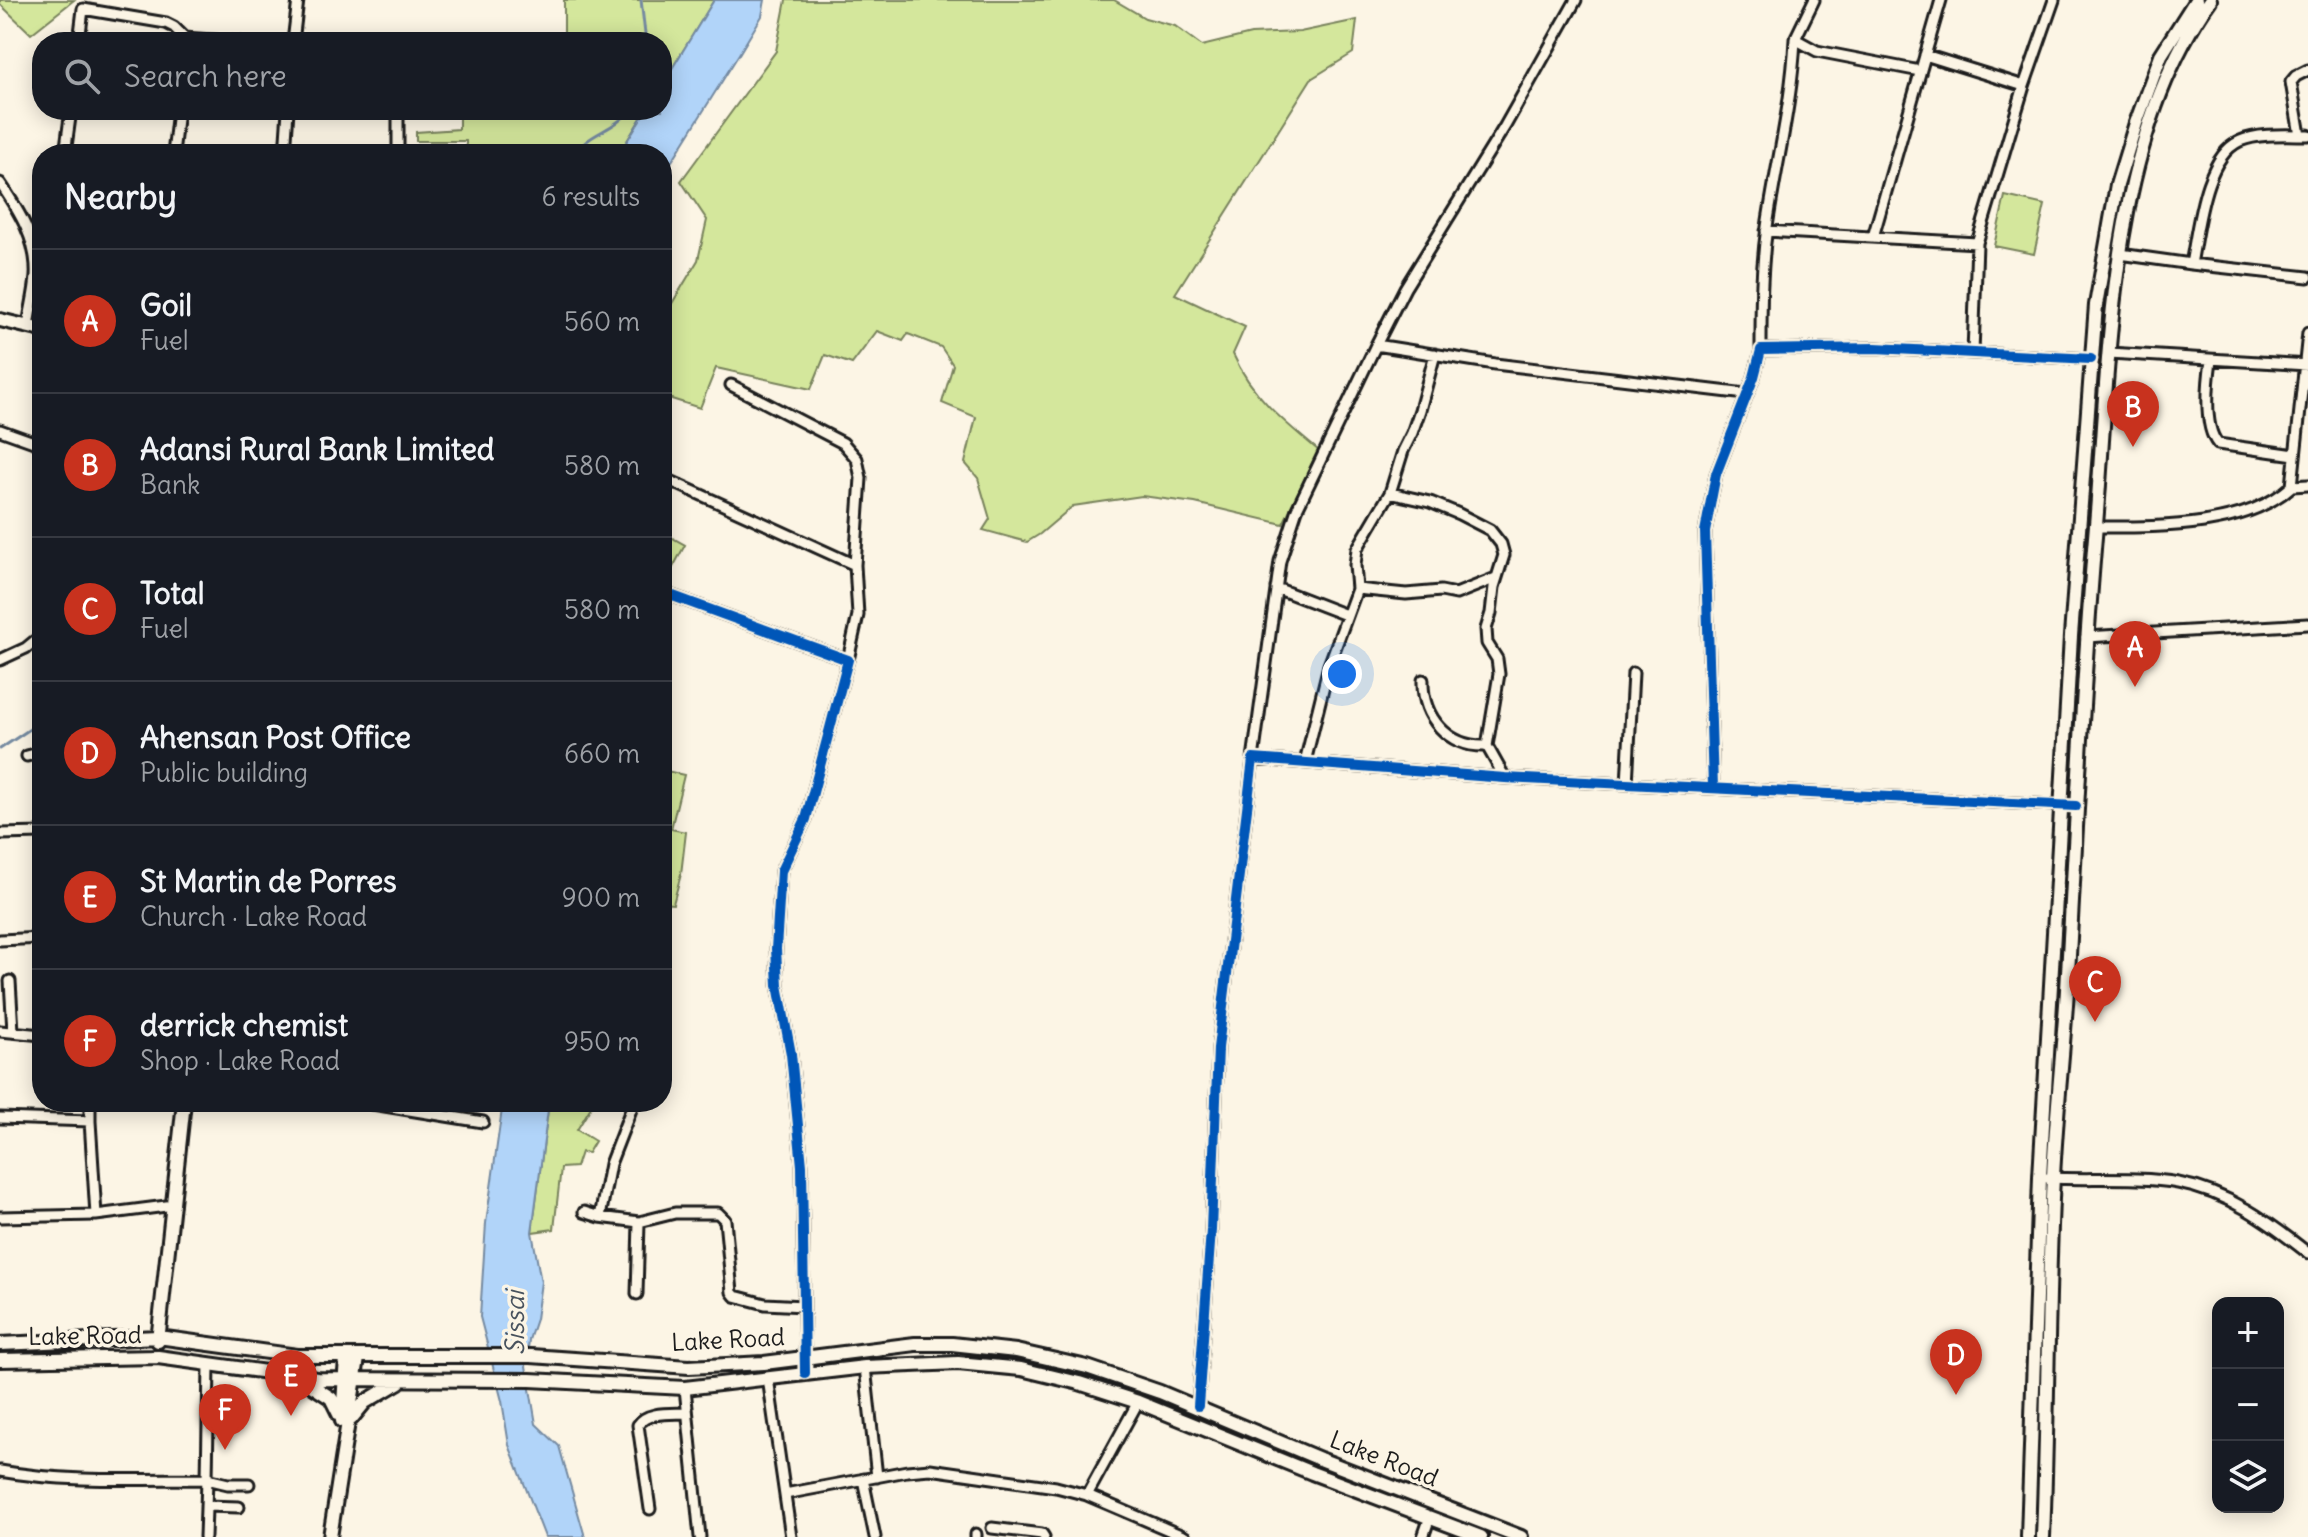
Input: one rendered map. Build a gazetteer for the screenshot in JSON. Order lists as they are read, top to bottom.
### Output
{
  "streets": {
    "main road": ["Lake Road"]
  },
  "water": ["Sissai"],
  "page": {
    "search": "Search here",
    "heading": ["Nearby", "6 results"],
    "list": [
      {
        "mark": "A",
        "name": "Goil",
        "note": "Fuel",
        "value": "560 m"
      },
      {
        "mark": "B",
        "name": "Adansi Rural Bank Limited",
        "note": "Bank",
        "value": "580 m"
      },
      {
        "mark": "C",
        "name": "Total",
        "note": "Fuel",
        "value": "580 m"
      },
      {
        "mark": "D",
        "name": "Ahensan Post Office",
        "note": "Public building",
        "value": "660 m"
      },
      {
        "mark": "E",
        "name": "St Martin de Porres",
        "note": "Church · Lake Road",
        "value": "900 m"
      },
      {
        "mark": "F",
        "name": "derrick chemist",
        "note": "Shop · Lake Road",
        "value": "950 m"
      }
    ],
    "pins": [
      "B",
      "A",
      "C",
      "D",
      "E",
      "F"
    ],
    "map_buttons": ["+", "−"]
  }
}
